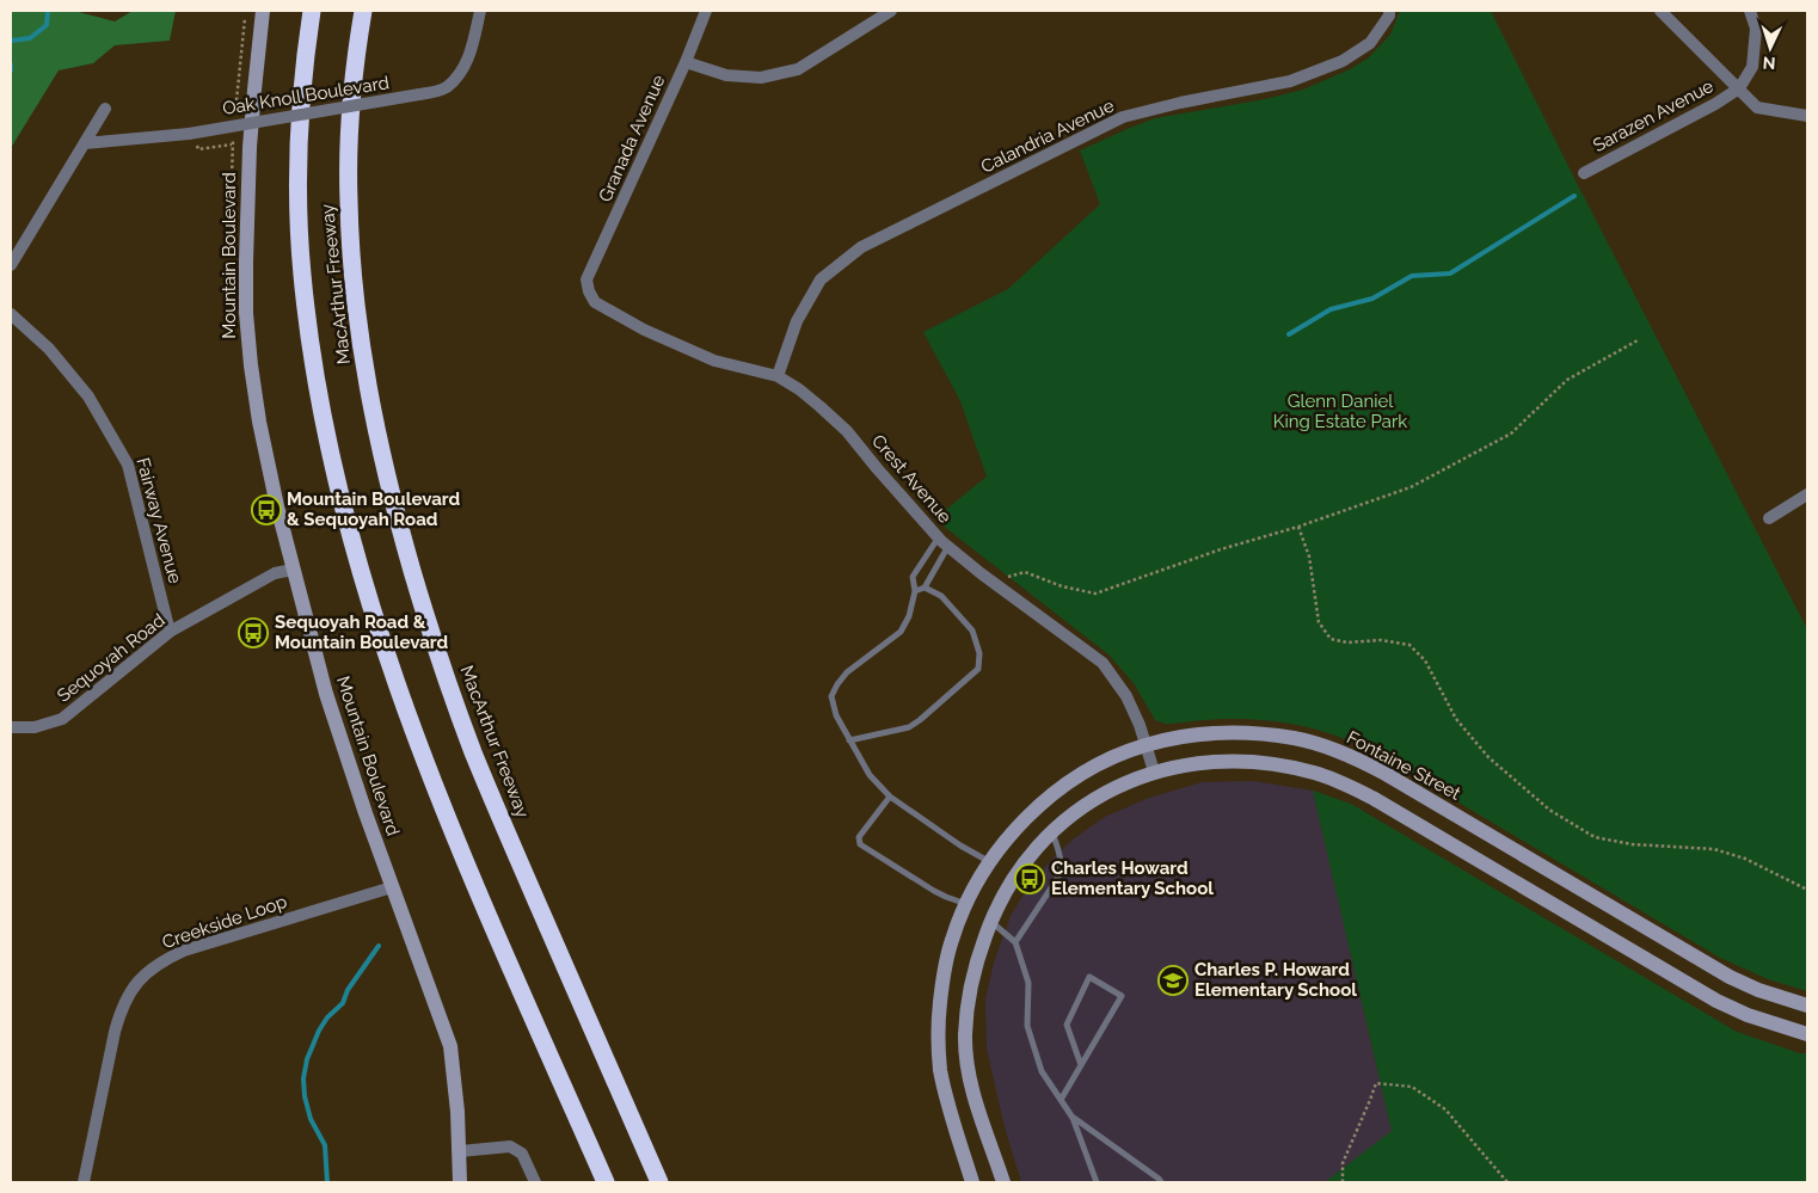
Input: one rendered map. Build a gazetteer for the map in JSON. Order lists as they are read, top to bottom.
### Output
{
  "streets": {
    "highway": ["MacArthur Freeway"],
    "street": [
      "Oak Knoll Boulevard",
      "Sarazen Avenue",
      "Calandria Avenue",
      "Granada Avenue",
      "Mountain Boulevard",
      "Crest Avenue",
      "Fairway Avenue",
      "Sequoyah Road",
      "Fontaine Street",
      "Creekside Loop"
    ]
  },
  "crossings": [
    ["Calandria Avenue", "Crest Avenue"],
    ["Granada Avenue", "Crest Avenue"],
    ["Mountain Boulevard", "Sequoyah Road"],
    ["Mountain Boulevard", "Creekside Loop"],
    ["Crest Avenue", "Fontaine Street"],
    ["Fairway Avenue", "Sequoyah Road"]
  ],
  "parks": ["Glenn Daniel King Estate Park"],
  "places": {
    "bus stop": ["Mountain Boulevard & Sequoyah Road", "Sequoyah Road & Mountain Boulevard", "Charles Howard Elementary School"],
    "school or university": ["Charles P. Howard Elementary School"]
  },
  "north": "bottom"
}
